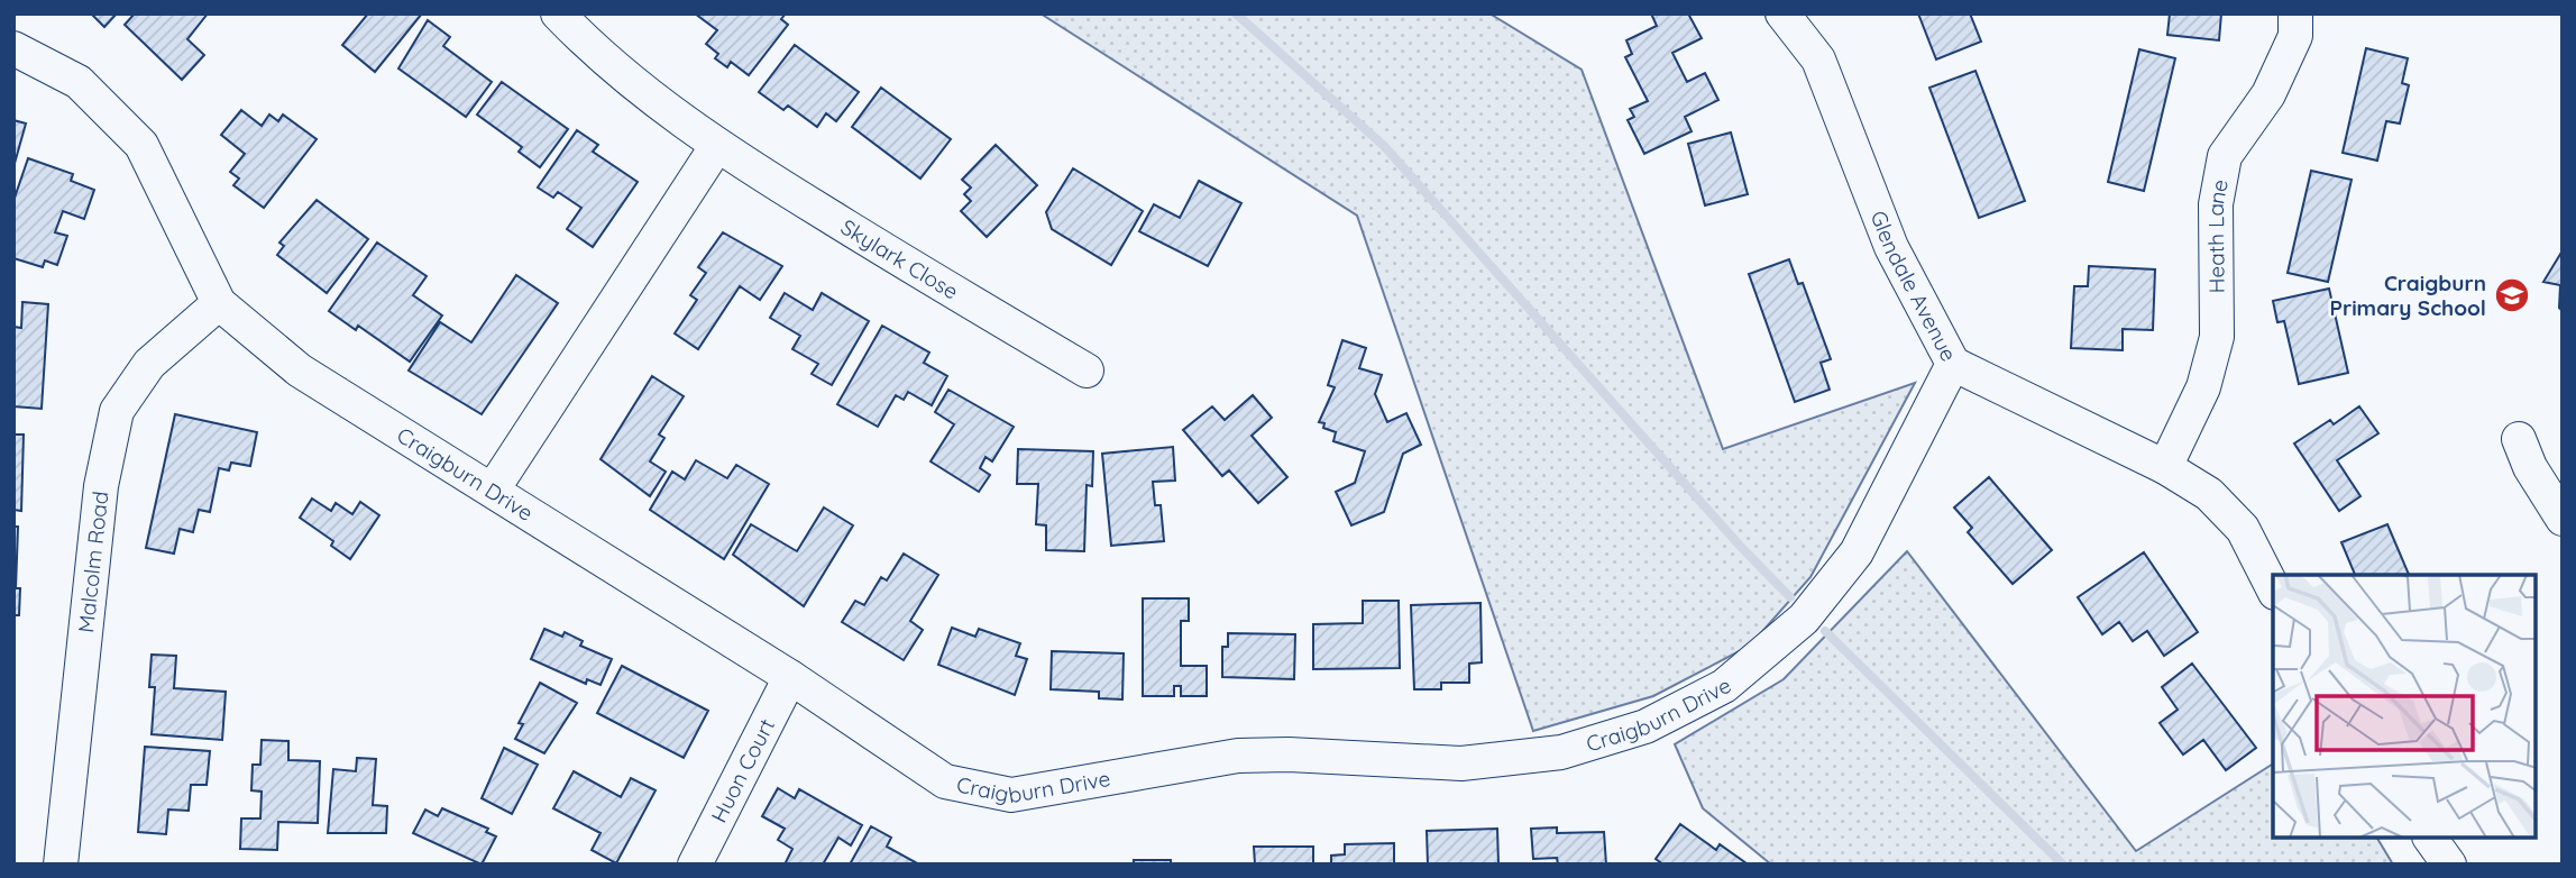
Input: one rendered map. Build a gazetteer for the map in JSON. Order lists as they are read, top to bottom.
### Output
{
  "streets": {
    "street": [
      "Heath Lane",
      "Skylark Close",
      "Glendale Avenue",
      "Craigburn Drive",
      "Malcolm Road",
      "Huon Court"
    ]
  },
  "crossings": [
    ["Heath Lane", "Glendale Avenue"],
    ["Glendale Avenue", "Craigburn Drive"],
    ["Craigburn Drive", "Malcolm Road"],
    ["Craigburn Drive", "Huon Court"]
  ],
  "places": {
    "school or university": ["Craigburn Primary School"]
  }
}
